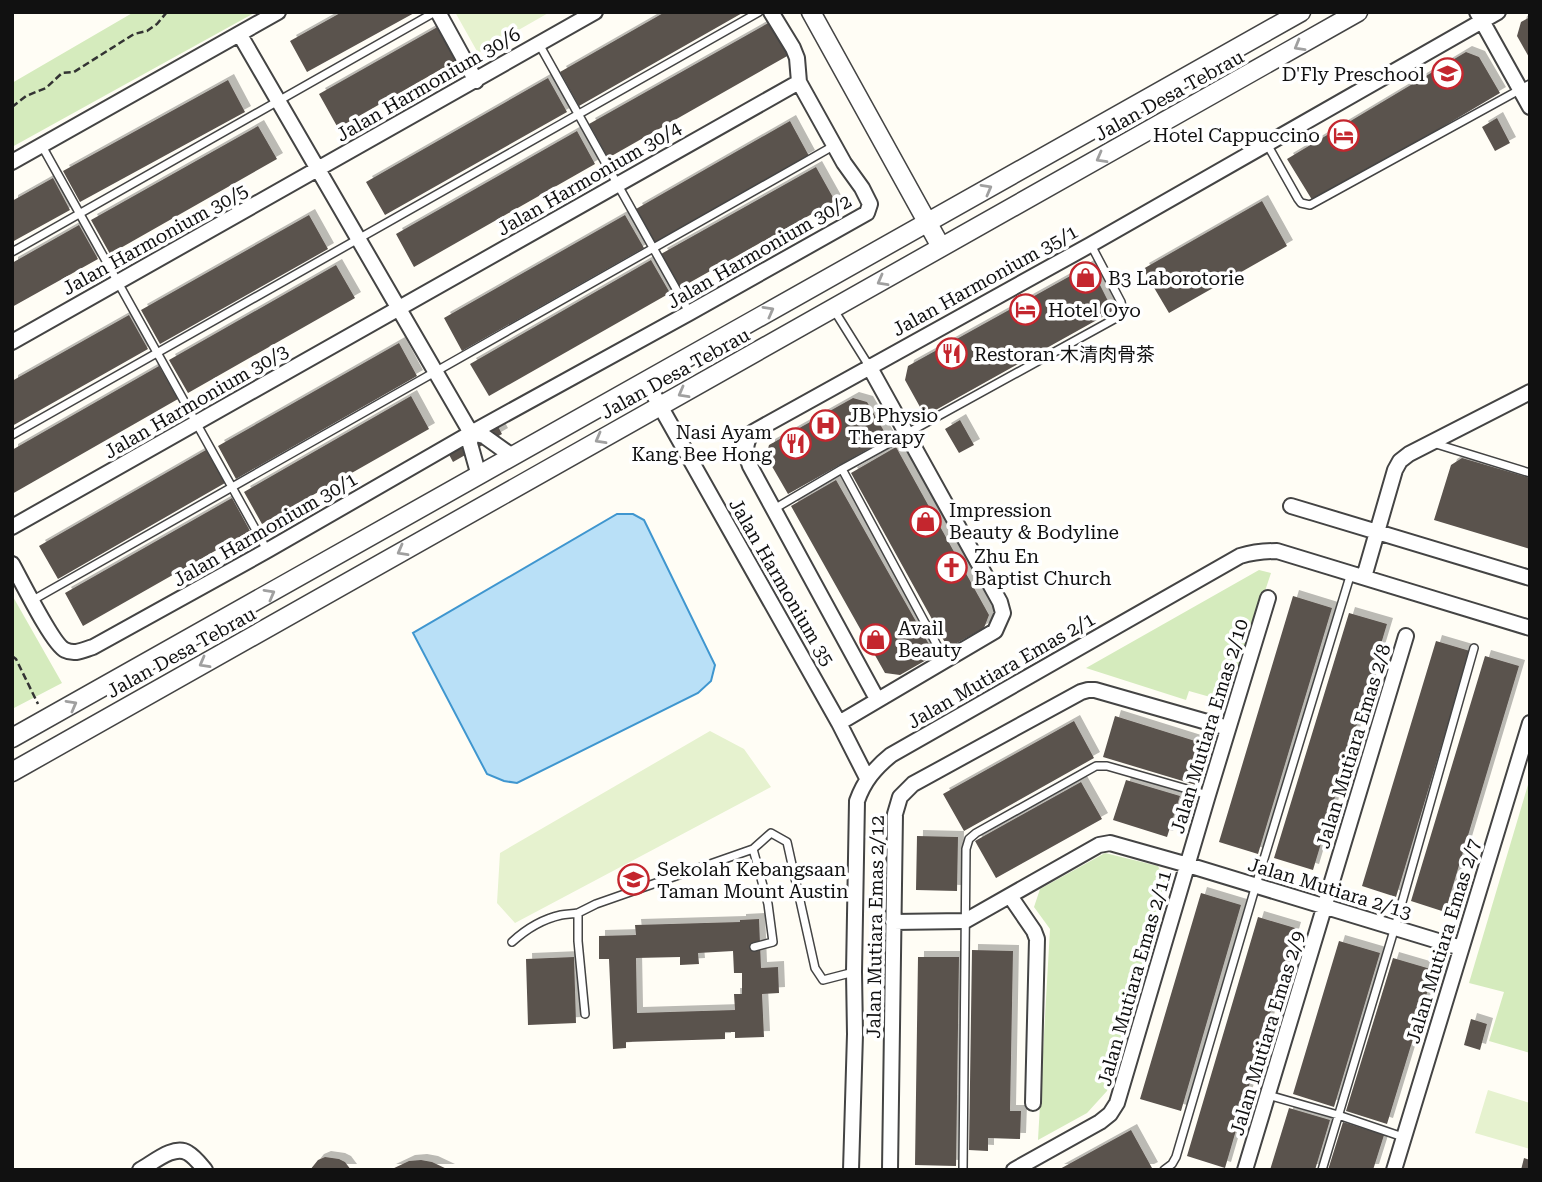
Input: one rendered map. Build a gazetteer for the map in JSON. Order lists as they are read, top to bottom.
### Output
{
  "streets": {
    "street": [
      "Jalan Harmonium 30/6",
      "Jalan Desa Tebrau",
      "Jalan Harmonium 30/4",
      "Jalan Harmonium 30/5",
      "Jalan Harmonium 30/2",
      "Jalan Harmonium 35/1",
      "Jalan Harmonium 30/3",
      "Jalan Harmonium 30/1",
      "Jalan Harmonium 35",
      "Jalan Mutiara Emas 2/1",
      "Jalan Mutiara Emas 2/10",
      "Jalan Mutiara Emas 2/8",
      "Jalan Mutiara 2/13",
      "Jalan Mutiara Emas 2/12",
      "Jalan Mutiara Emas 2/7",
      "Jalan Mutiara Emas 2/11",
      "Jalan Mutiara Emas 2/9"
    ]
  },
  "crossings": [
    ["Jalan Harmonium 30/6", "Jalan Harmonium 30/5"],
    ["Jalan Desa Tebrau", "Jalan Harmonium 35"],
    ["Jalan Harmonium 30/4", "Jalan Harmonium 30/2"],
    ["Jalan Harmonium 30/4", "Jalan Harmonium 30/3"],
    ["Jalan Harmonium 30/2", "Jalan Harmonium 30/1"],
    ["Jalan Harmonium 35", "Jalan Mutiara Emas 2/1"],
    ["Jalan Mutiara Emas 2/10", "Jalan Mutiara 2/13"],
    ["Jalan Mutiara Emas 2/10", "Jalan Mutiara Emas 2/12"],
    ["Jalan Mutiara Emas 2/10", "Jalan Mutiara Emas 2/11"],
    ["Jalan Mutiara Emas 2/8", "Jalan Mutiara 2/13"],
    ["Jalan Mutiara Emas 2/8", "Jalan Mutiara Emas 2/9"],
    ["Jalan Mutiara 2/13", "Jalan Mutiara Emas 2/7"],
    ["Jalan Mutiara 2/13", "Jalan Mutiara Emas 2/11"],
    ["Jalan Mutiara 2/13", "Jalan Mutiara Emas 2/9"]
  ],
  "places": {
    "school or university": ["D'Fly Preschool", "Sekolah Kebangsaan Taman Mount Austin"],
    "hotel": ["Hotel Cappuccino", "Hotel Oyo"],
    "shop": ["B3 Laborotorie", "Impression Beauty & Bodyline", "Avail Beauty"],
    "restaurant": ["Restoran 木清肉骨茶", "Nasi Ayam Kang Bee Hong"],
    "hospital": ["JB Physio Therapy"],
    "church": ["Zhu En Baptist Church"]
  }
}
